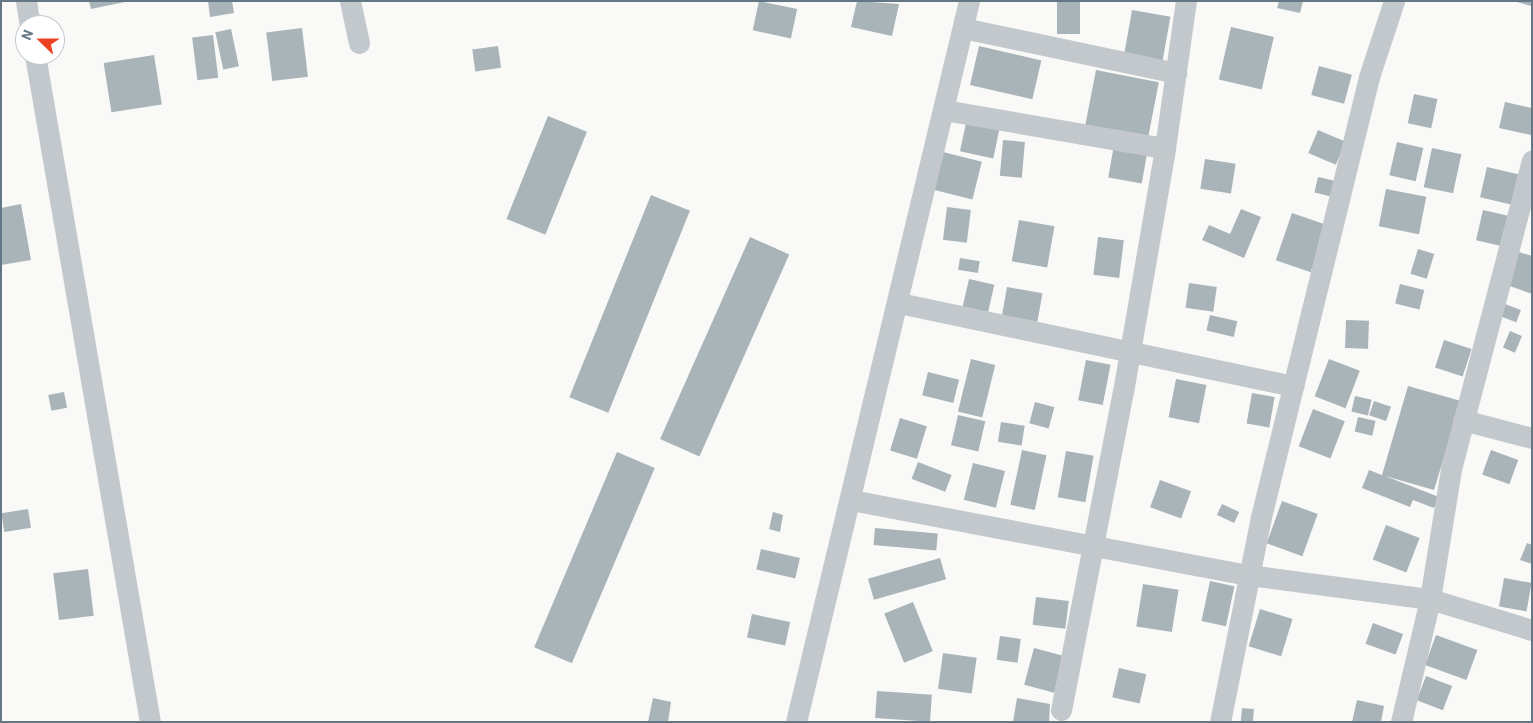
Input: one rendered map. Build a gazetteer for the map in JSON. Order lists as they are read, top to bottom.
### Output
{
  "north": "left"
}
